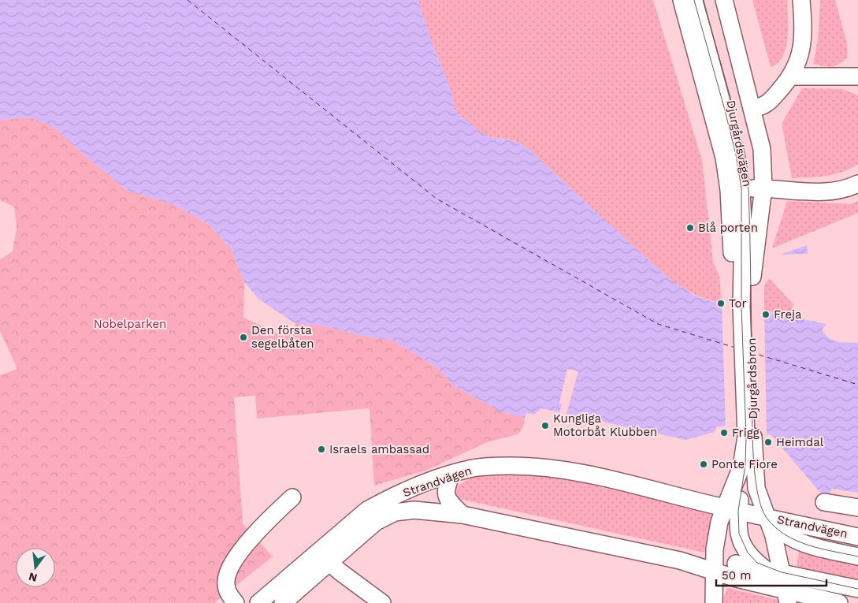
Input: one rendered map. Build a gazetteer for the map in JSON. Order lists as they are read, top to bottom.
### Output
{
  "streets": {
    "street": ["Djurgårdsvägen", "Djurgårdsbron", "Strandvägen"]
  },
  "crossings": [
    ["Djurgårdsvägen", "Djurgårdsbron"],
    ["Djurgårdsbron", "Strandvägen"]
  ],
  "parks": ["Nobelparken"],
  "places": [
    "Blå porten",
    "Tor",
    "Freja",
    "Den första segelbåten",
    "Kungliga Motorbåt Klubben",
    "Frigg",
    "Heimdal",
    "Israels ambassad",
    "Ponte Fiore"
  ],
  "scale_bar": "50 m",
  "north": "bottom"
}
